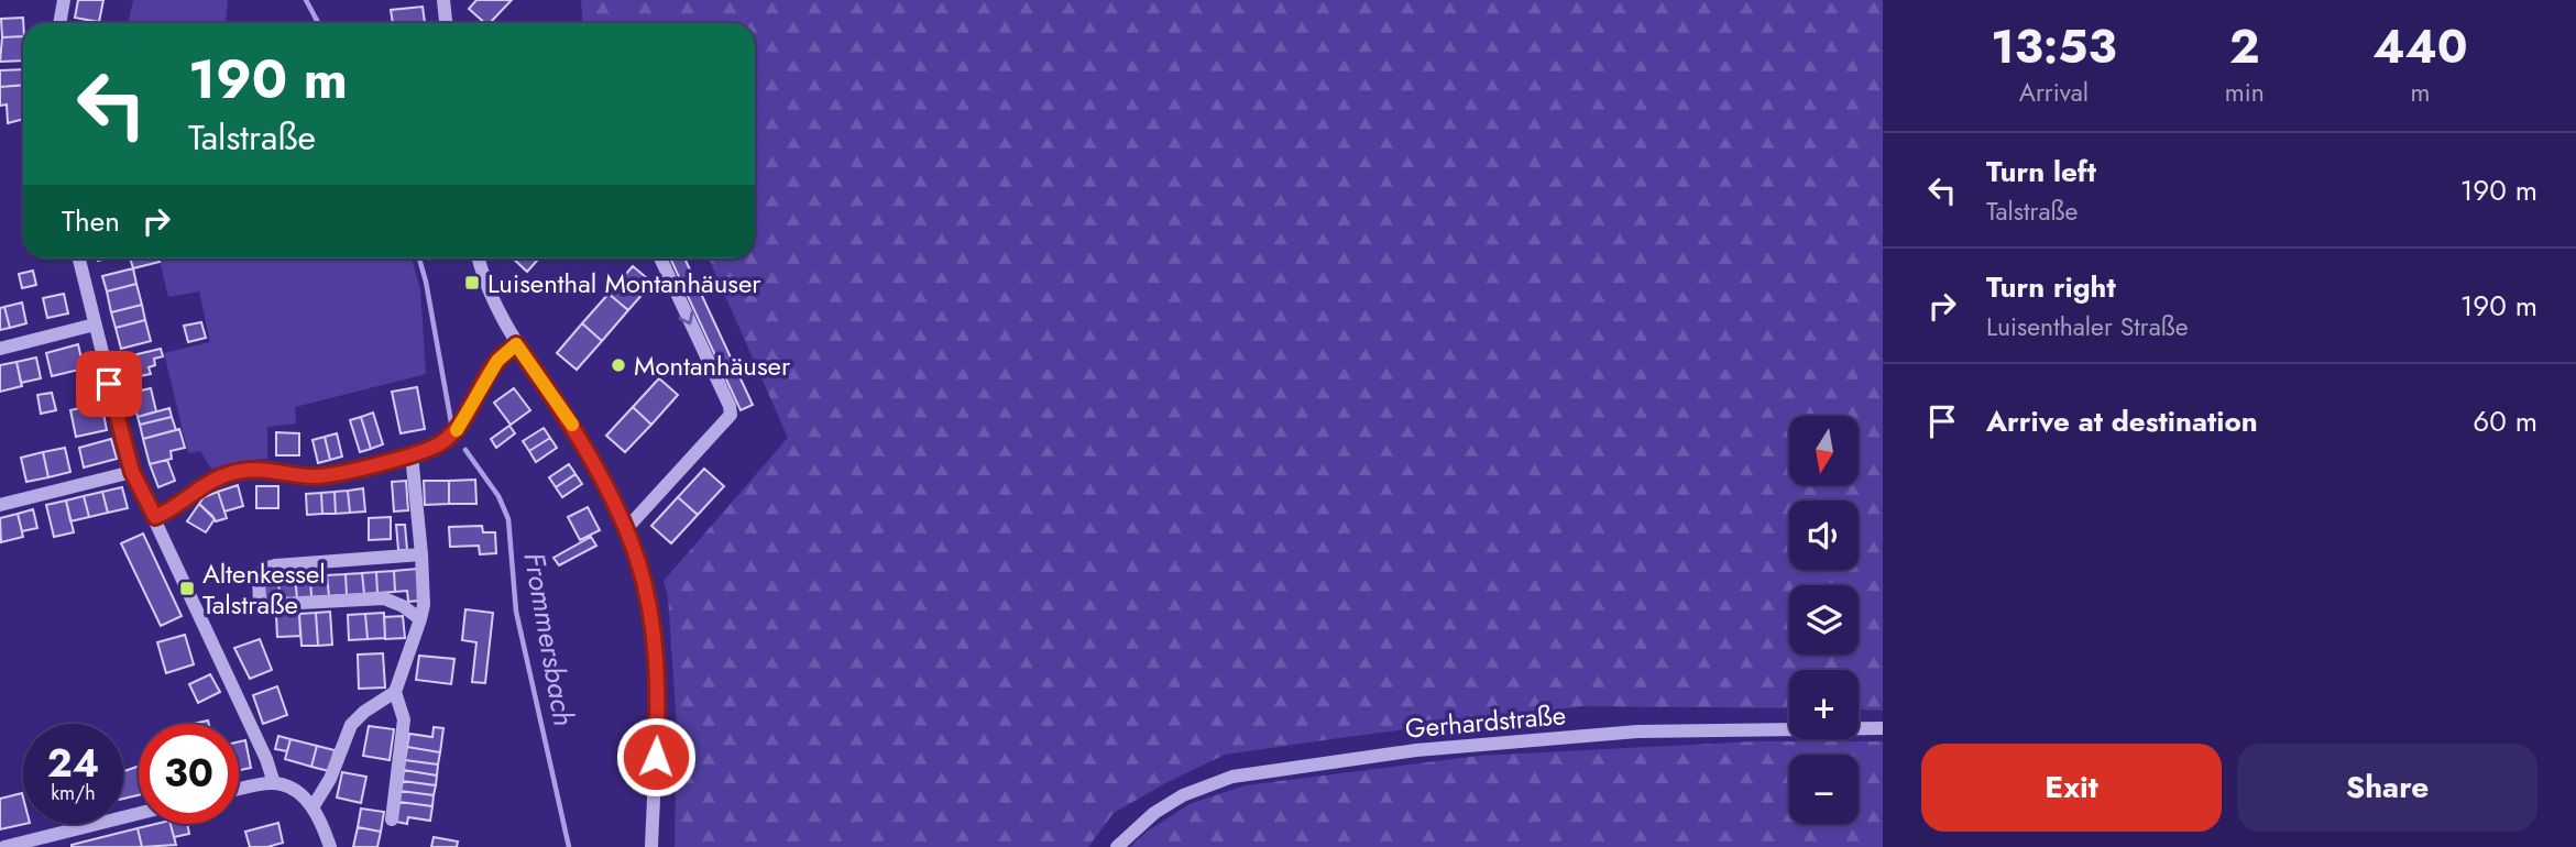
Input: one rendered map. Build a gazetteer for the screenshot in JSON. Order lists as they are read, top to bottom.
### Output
{
  "streets": {
    "street": ["Gerhardstraße"]
  },
  "water": ["Frommersbach"],
  "places": {
    "transit": ["Luisenthal Montanhäuser", "Altenkessel Talstraße"],
    "other": ["Montanhäuser"]
  },
  "north": "bottom",
  "page": {
    "eta": [
      "13:53",
      "Arrival",
      "2",
      "min",
      "440",
      "m"
    ],
    "turn": ["190 m", "Talstraße"],
    "list": [
      {
        "name": "Turn left",
        "note": "Talstraße",
        "value": "190 m"
      },
      {
        "name": "Turn right",
        "note": "Luisenthaler Straße",
        "value": "190 m"
      },
      {
        "name": "Arrive at destination",
        "value": "60 m"
      }
    ],
    "then": "Then",
    "map_buttons": ["+", "−"],
    "speed": "24 km/h",
    "limit": "30",
    "buttons": ["Exit", "Share"]
  }
}
